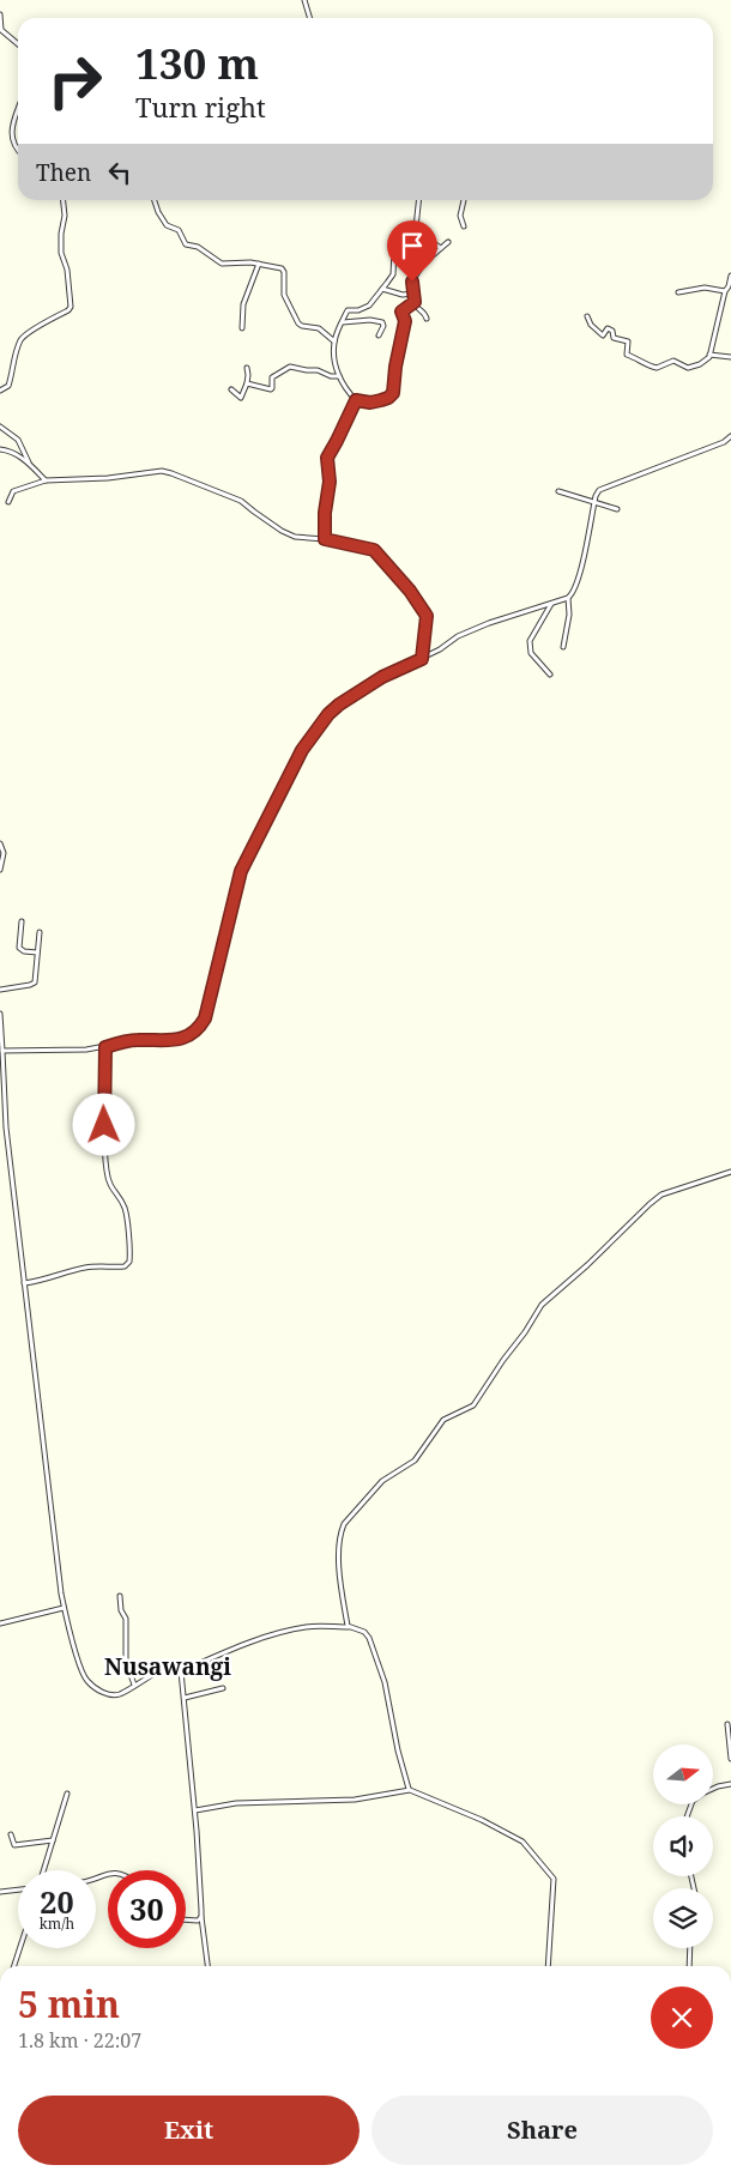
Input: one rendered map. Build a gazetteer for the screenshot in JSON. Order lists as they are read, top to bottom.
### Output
{
  "districts": ["Nusawangi"],
  "north": "right",
  "page": {
    "turn": ["130 m", "Turn right"],
    "then": "Then",
    "speed": "20 km/h",
    "limit": "30",
    "heading": ["5 min", "1.8 km · 22:07"],
    "buttons": ["Exit", "Share"]
  }
}
